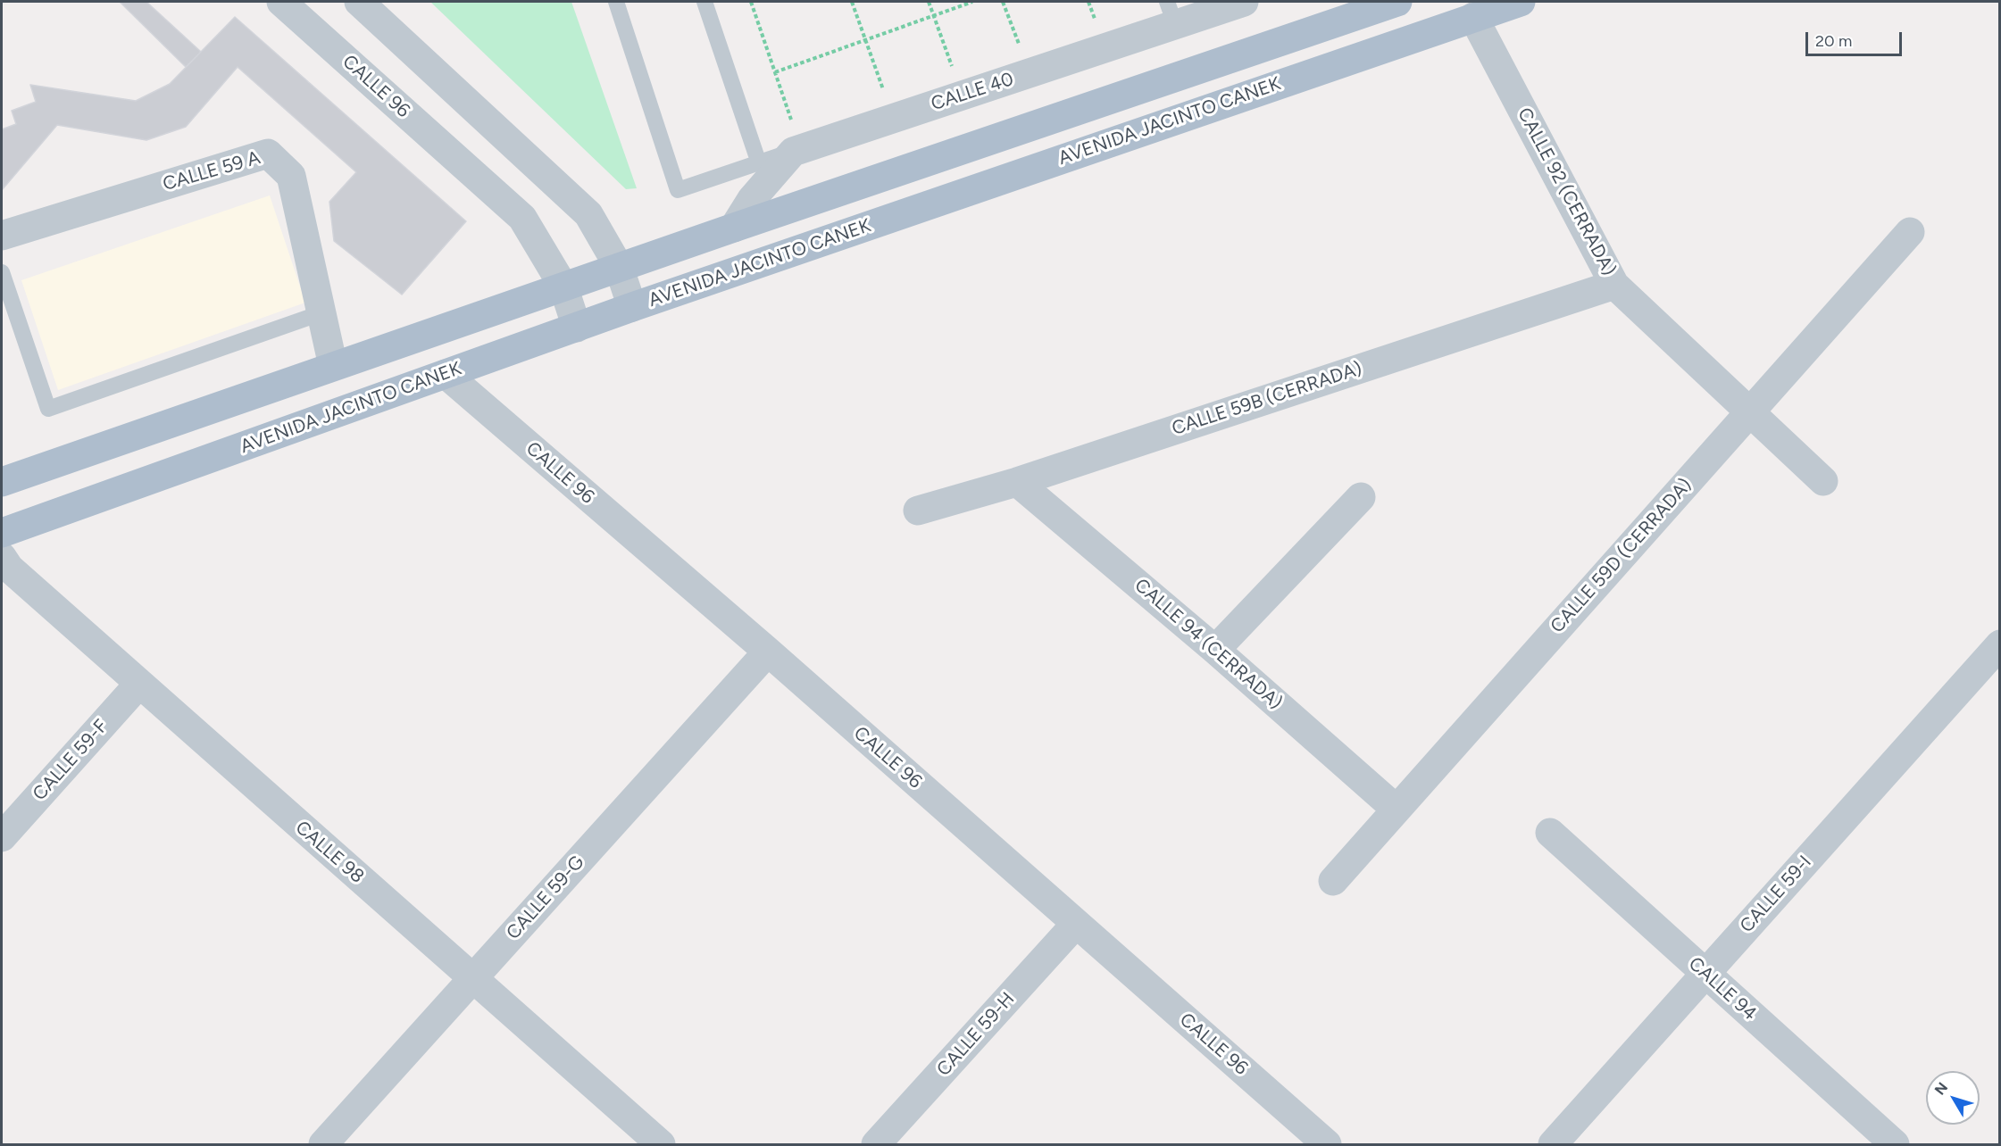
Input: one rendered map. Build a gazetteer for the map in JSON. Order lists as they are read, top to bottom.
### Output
{
  "streets": {
    "main road": ["AVENIDA JACINTO CANEK"],
    "street": [
      "CALLE 96",
      "CALLE 40",
      "CALLE 59 A",
      "CALLE 92 (CERRADA)",
      "CALLE 59B (CERRADA)",
      "CALLE 59D (CERRADA)",
      "CALLE 94 (CERRADA)",
      "CALLE 59-F",
      "CALLE 98",
      "CALLE 59-I",
      "CALLE 59-G",
      "CALLE 94",
      "CALLE 59-H"
    ]
  },
  "crossings": [
    ["CALLE 96", "AVENIDA JACINTO CANEK"],
    ["CALLE 96", "CALLE 59-G"],
    ["CALLE 96", "CALLE 59-H"],
    ["AVENIDA JACINTO CANEK", "CALLE 92 (CERRADA)"],
    ["CALLE 92 (CERRADA)", "CALLE 59B (CERRADA)"],
    ["CALLE 92 (CERRADA)", "CALLE 59D (CERRADA)"],
    ["CALLE 59B (CERRADA)", "CALLE 94 (CERRADA)"],
    ["CALLE 59D (CERRADA)", "CALLE 94 (CERRADA)"],
    ["CALLE 59-F", "CALLE 98"],
    ["CALLE 98", "CALLE 59-G"],
    ["CALLE 59-I", "CALLE 94"]
  ],
  "scale_bar": "20 m",
  "north": "top left"
}
